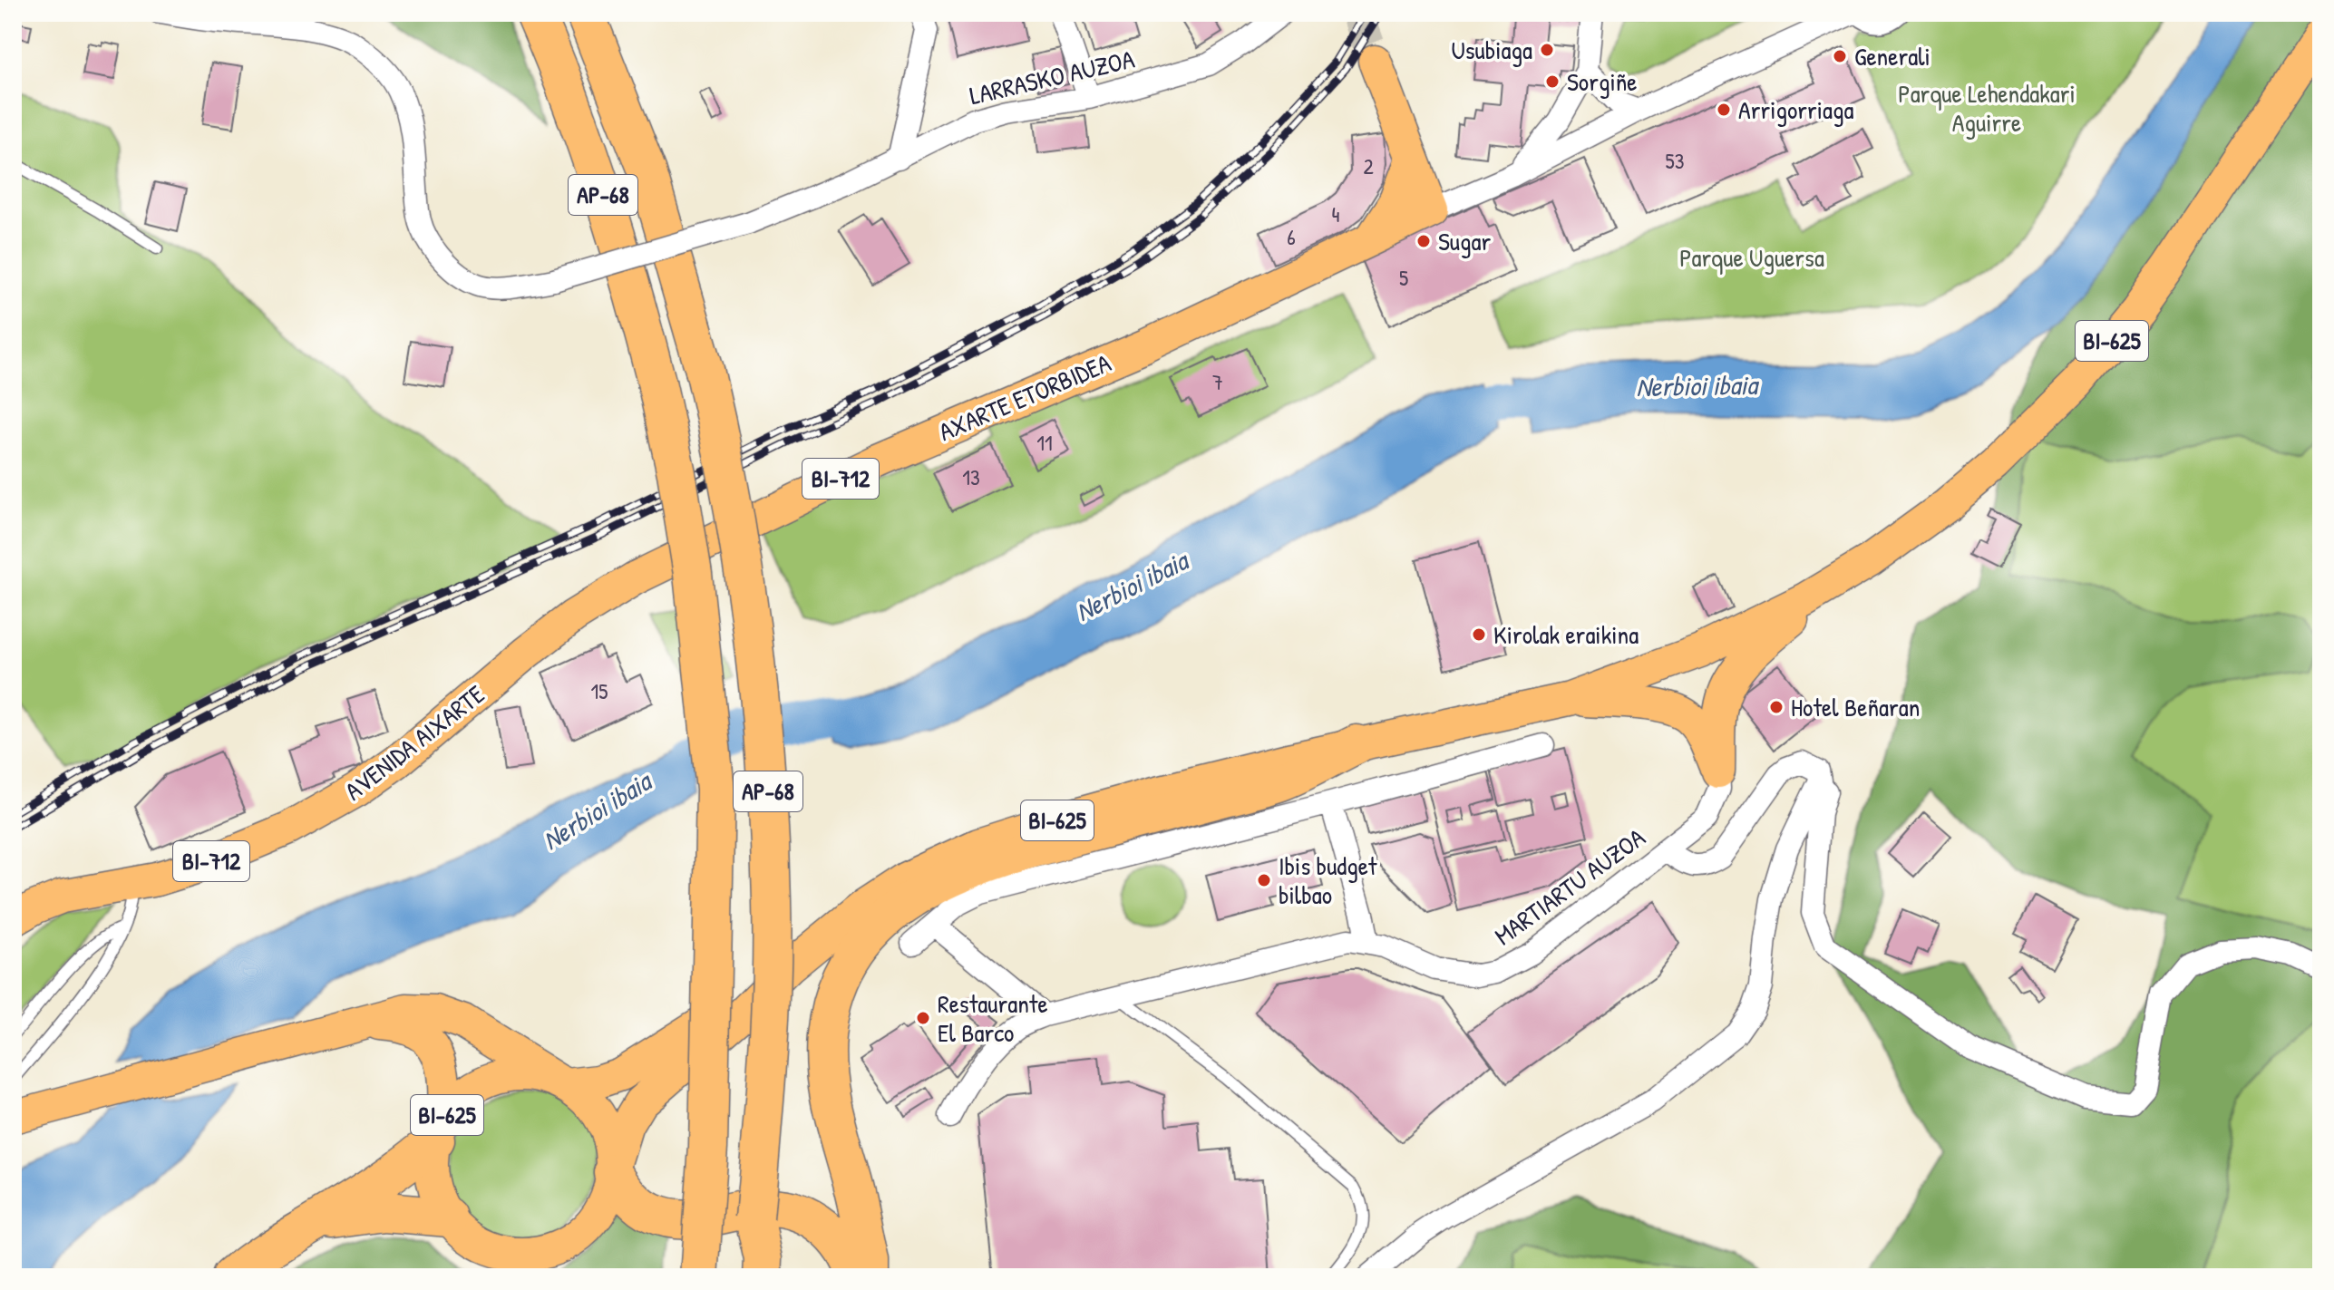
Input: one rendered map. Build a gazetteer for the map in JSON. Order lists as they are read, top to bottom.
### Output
{
  "streets": {
    "highway": ["AP-68"],
    "main road": [
      "BI-625",
      "AXARTE ETORBIDEA",
      "BI-712",
      "AVENIDA AIXARTE"
    ],
    "street": ["LARRASKO AUZOA", "MARTIARTU AUZOA"]
  },
  "crossings": [
    ["AXARTE ETORBIDEA", "AVENIDA AIXARTE"],
    ["BI-712", "AVENIDA AIXARTE"]
  ],
  "water": ["Nerbioi ibaia"],
  "parks": ["Parque Lehendakari Aguirre", "Parque Uguersa"],
  "places": [
    "Usubiaga",
    "Generali",
    "Sorgiñe",
    "Arrigorriaga",
    "Sugar",
    "Kirolak eraikina",
    "Hotel Beñaran",
    "Ibis budget bilbao",
    "Restaurante El Barco"
  ],
  "house_numbers": [
    "53",
    "2",
    "4",
    "6",
    "5",
    "7",
    "11",
    "13",
    "15"
  ]
}
